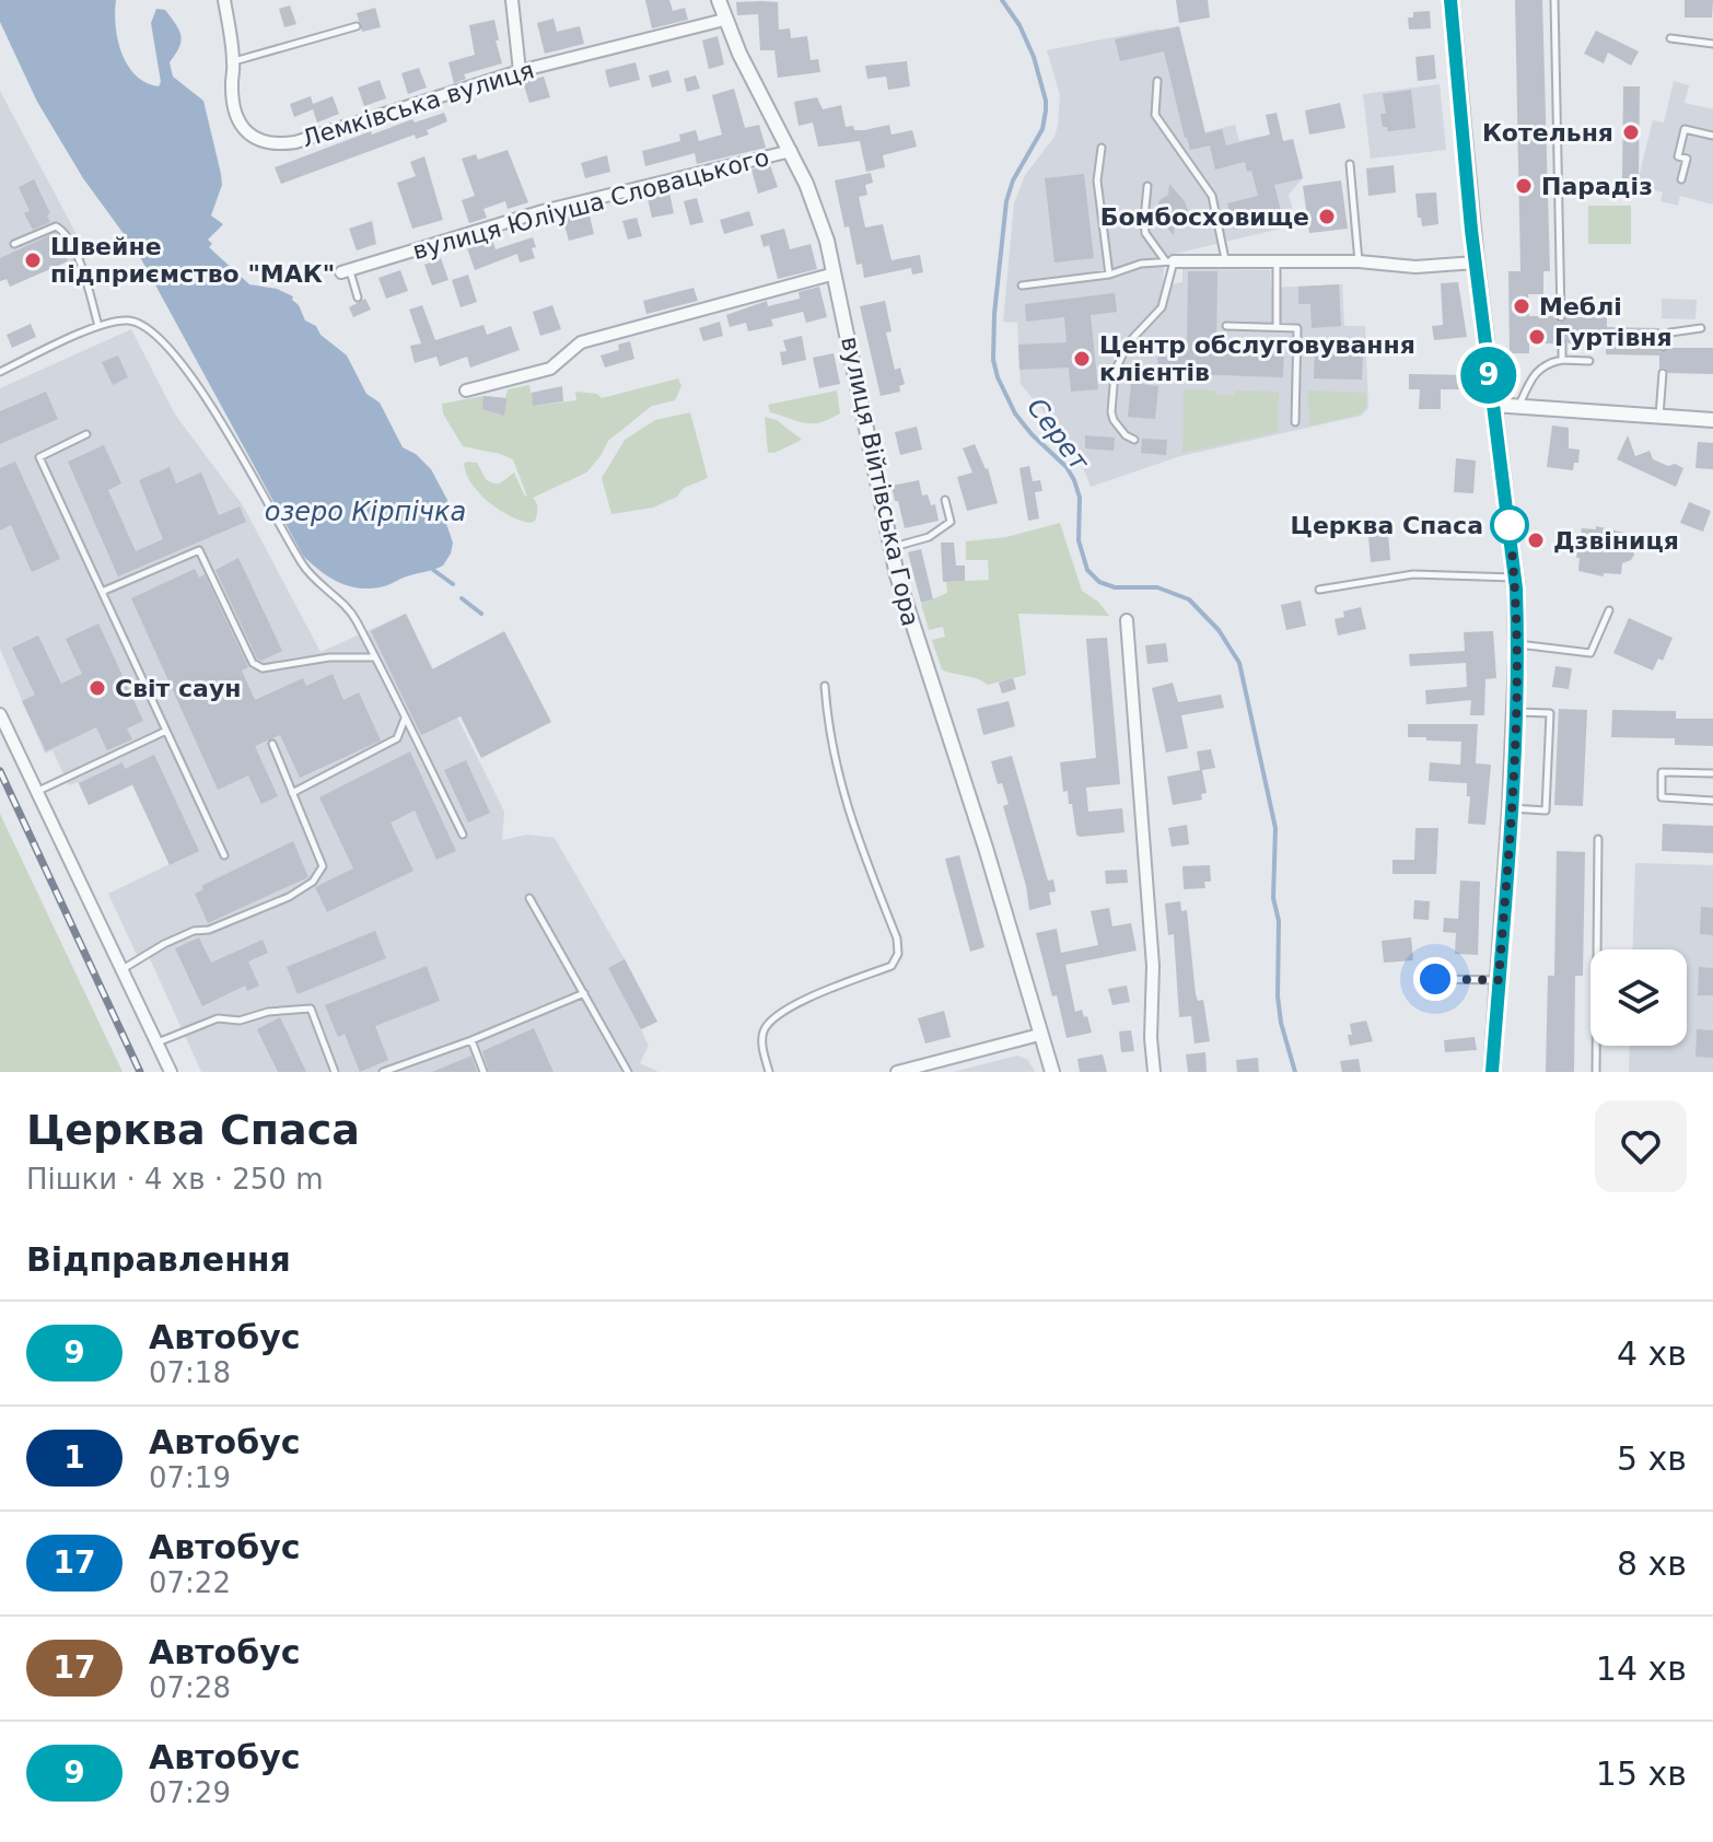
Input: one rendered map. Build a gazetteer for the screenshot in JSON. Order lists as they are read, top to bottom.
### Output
{
  "streets": {
    "street": ["Лемківська вулиця", "вулиця Юліуша Словацького", "вулиця Війтівська Гора"]
  },
  "crossings": [
    ["Лемківська вулиця", "вулиця Війтівська Гора"],
    ["вулиця Юліуша Словацького", "вулиця Війтівська Гора"]
  ],
  "water": ["Серет", "озеро Кірпічка"],
  "places": [
    "Котельня",
    "Парадіз",
    "Бомбосховище",
    "Швейне підприємство \"МАК\"",
    "Меблі",
    "Гуртівня",
    "Центр обслуговування клієнтів",
    "Церква Спаса",
    "Дзвіниця",
    "Світ саун"
  ],
  "lines": ["bus line 9"],
  "page": {
    "on_map": "9",
    "heading": [
      ["Церква Спаса", "Пішки · 4 хв · 250 m"],
      "Відправлення"
    ],
    "list": [
      {
        "mark": "9",
        "name": "Автобус",
        "note": "07:18",
        "value": "4 хв"
      },
      {
        "mark": "1",
        "name": "Автобус",
        "note": "07:19",
        "value": "5 хв"
      },
      {
        "mark": "17",
        "name": "Автобус",
        "note": "07:22",
        "value": "8 хв"
      },
      {
        "mark": "17",
        "name": "Автобус",
        "note": "07:28",
        "value": "14 хв"
      },
      {
        "mark": "9",
        "name": "Автобус",
        "note": "07:29",
        "value": "15 хв"
      }
    ]
  }
}
